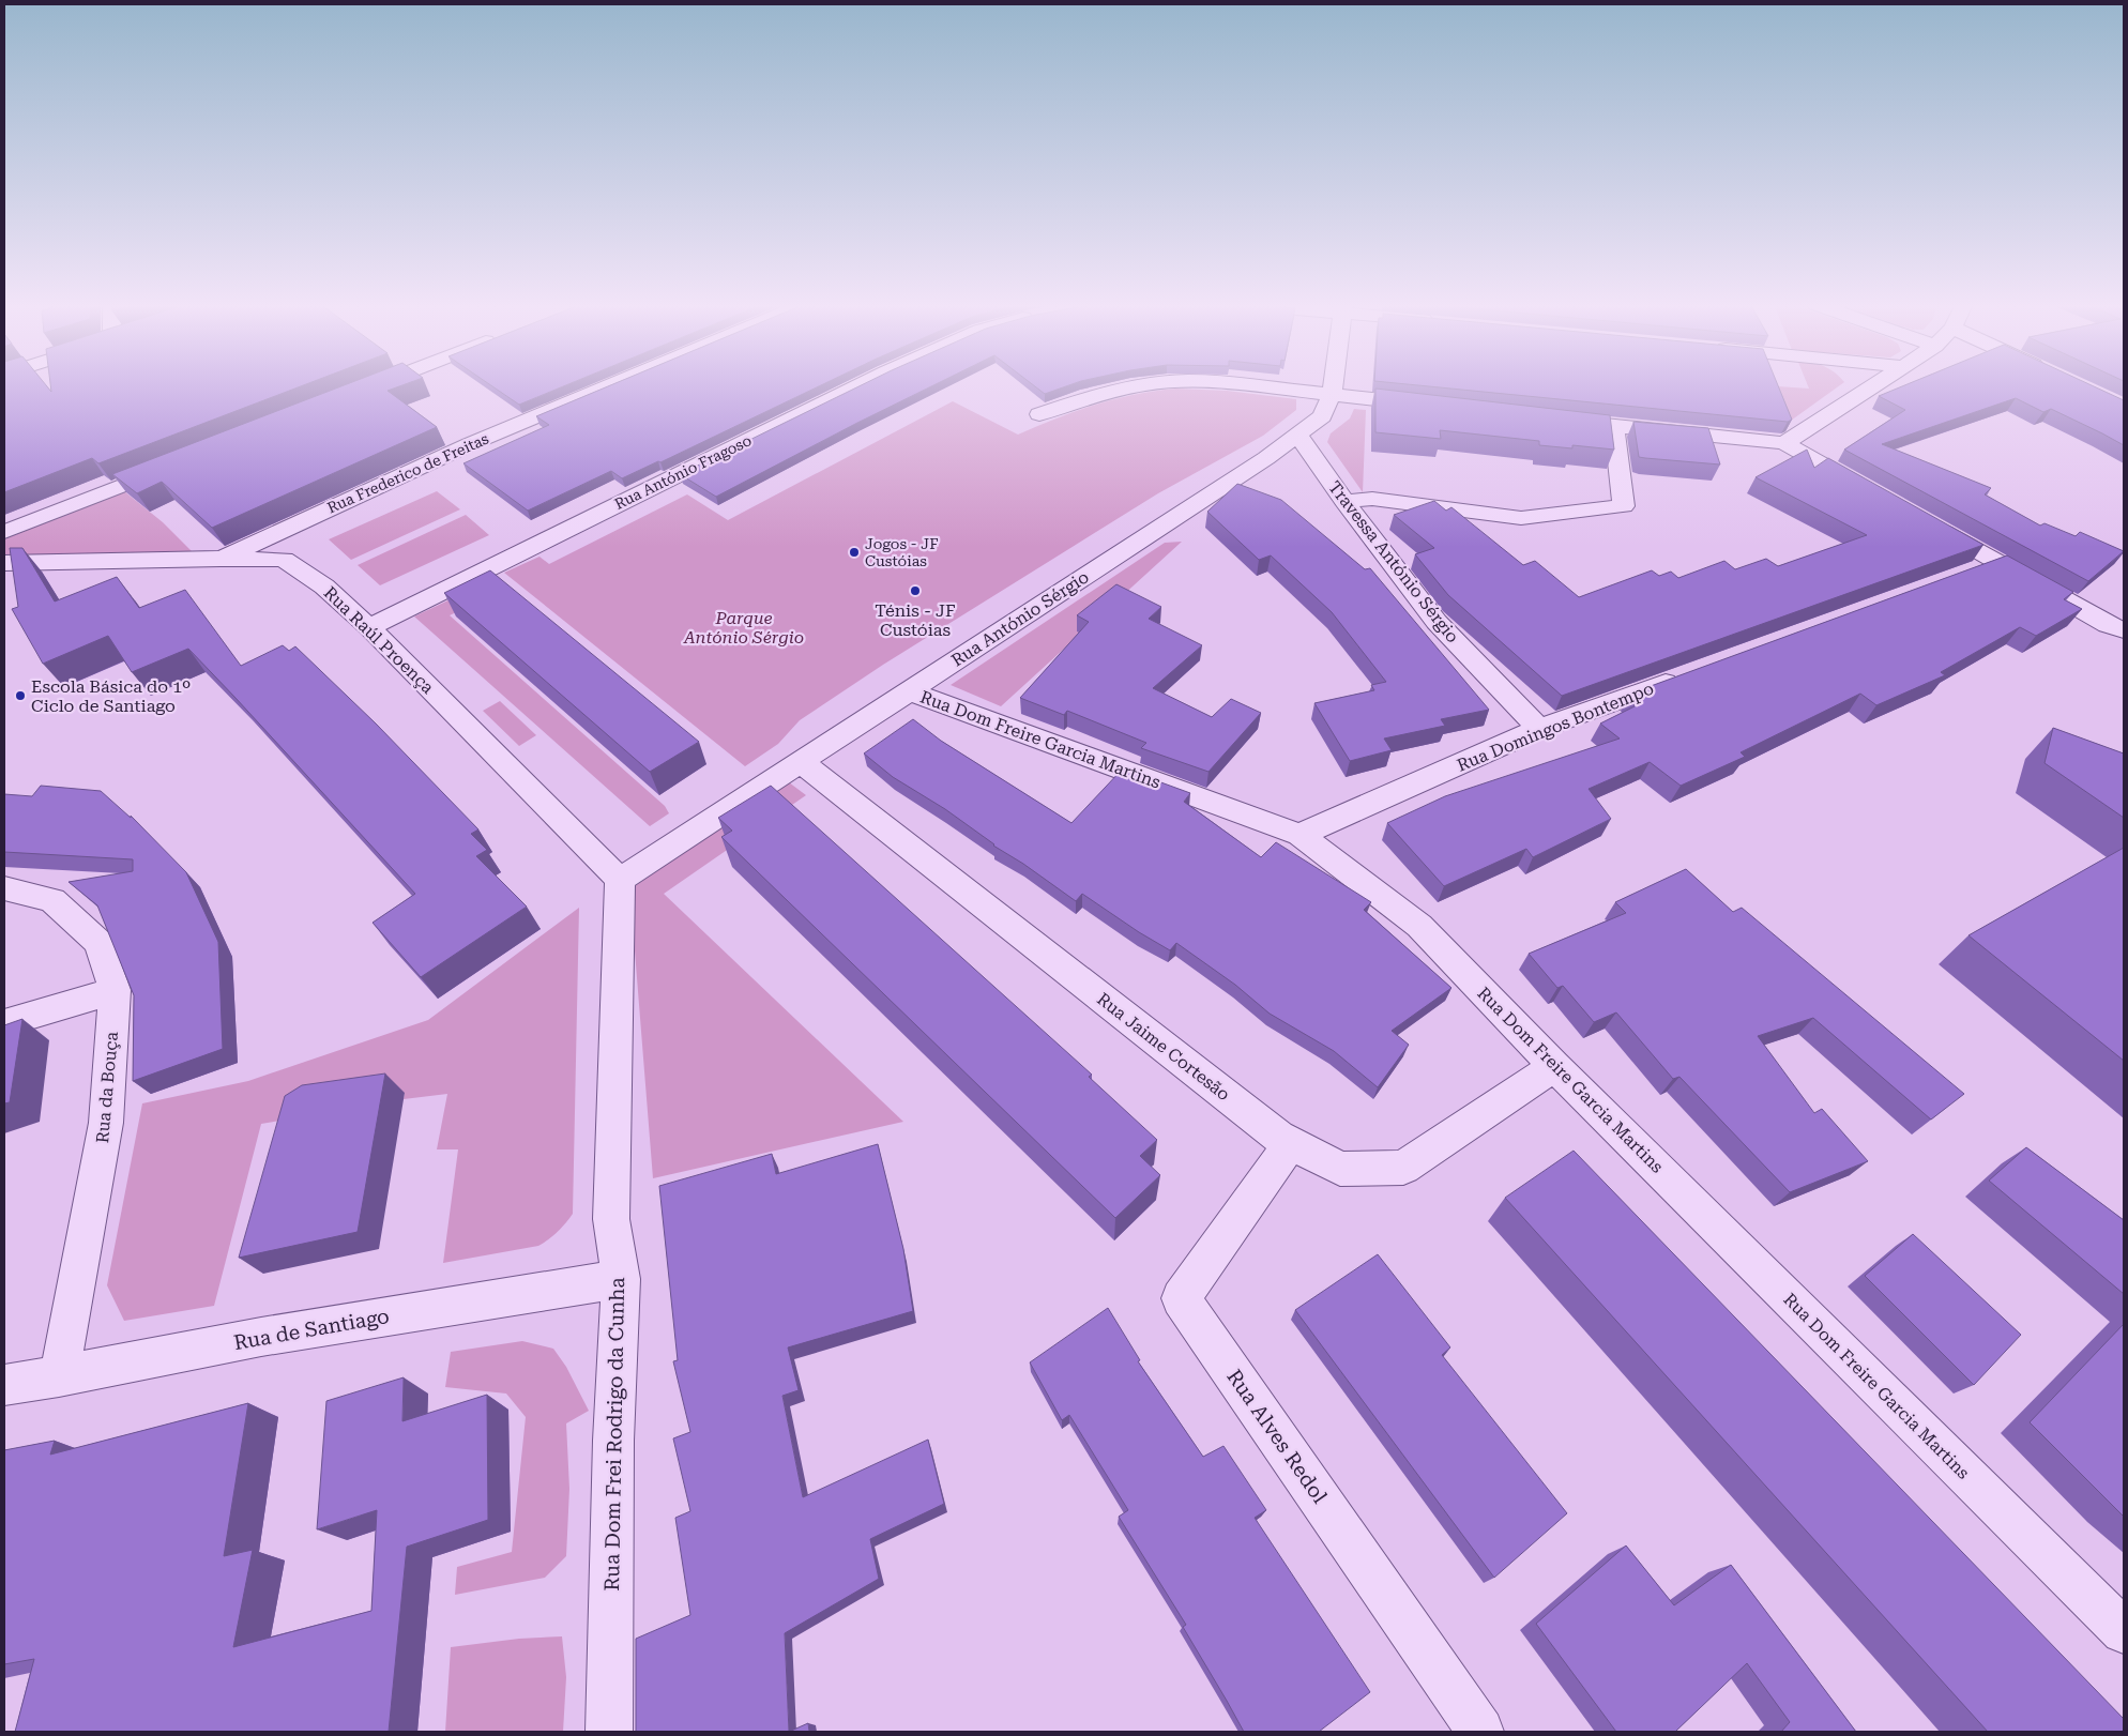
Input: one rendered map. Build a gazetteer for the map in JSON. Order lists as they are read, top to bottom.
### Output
{
  "streets": {
    "street": [
      "Rua António Fragoso",
      "Rua Frederico de Freitas",
      "Travessa António Sérgio",
      "Rua António Sérgio",
      "Rua Raúl Proença",
      "Rua Domingos Bontempo",
      "Rua Dom Freire Garcia Martins",
      "Rua Jaime Cortesão",
      "Rua da Bouça",
      "Rua de Santiago",
      "Rua Dom Frei Rodrigo da Cunha",
      "Rua Alves Redol"
    ]
  },
  "crossings": [
    ["Rua António Fragoso", "Rua Raúl Proença"],
    ["Rua Frederico de Freitas", "Rua Raúl Proença"],
    ["Travessa António Sérgio", "Rua António Sérgio"],
    ["Travessa António Sérgio", "Rua Domingos Bontempo"],
    ["Rua António Sérgio", "Rua Raúl Proença"],
    ["Rua António Sérgio", "Rua Dom Freire Garcia Martins"],
    ["Rua António Sérgio", "Rua Jaime Cortesão"],
    ["Rua António Sérgio", "Rua Dom Frei Rodrigo da Cunha"],
    ["Rua Raúl Proença", "Rua Dom Frei Rodrigo da Cunha"],
    ["Rua Domingos Bontempo", "Rua Dom Freire Garcia Martins"],
    ["Rua Dom Freire Garcia Martins", "Rua Jaime Cortesão"],
    ["Rua Jaime Cortesão", "Rua Alves Redol"],
    ["Rua da Bouça", "Rua de Santiago"],
    ["Rua de Santiago", "Rua Dom Frei Rodrigo da Cunha"]
  ],
  "parks": ["Parque António Sérgio"],
  "places": ["Jogos - JF Custóias", "Ténis - JF Custóias", "Escola Básica do 1º Ciclo de Santiago"]
}
